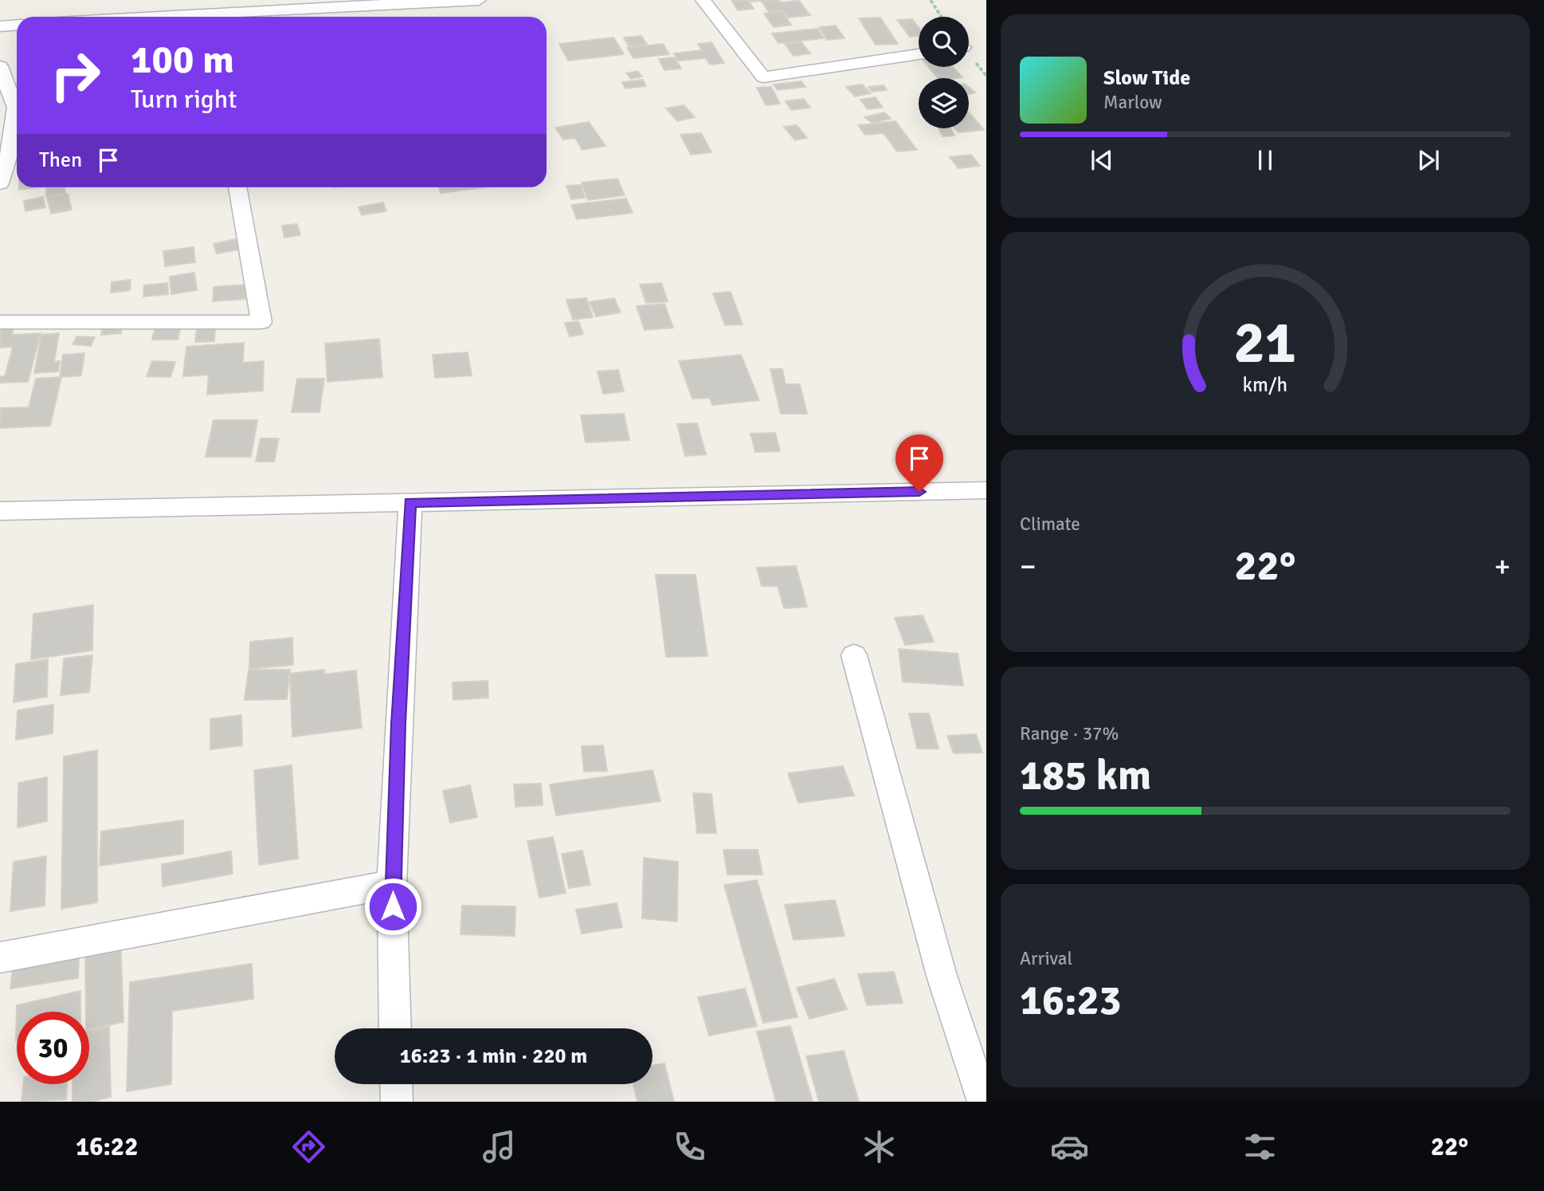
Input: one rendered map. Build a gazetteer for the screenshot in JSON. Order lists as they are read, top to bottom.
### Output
{
  "page": {
    "turn": ["100 m", "Turn right"],
    "song": ["Slow Tide", "Marlow"],
    "then": "Then",
    "tile": [
      "Climate",
      ["Range · 37%", "185 km"],
      ["Arrival", "16:23"]
    ],
    "heat": ["−", "22°", "+"],
    "limit": "30",
    "trip": "16:23 · 1 min · 220 m",
    "tabs": ["16:22", "22°"],
    "gauge": ["21", "km/h"]
  }
}
